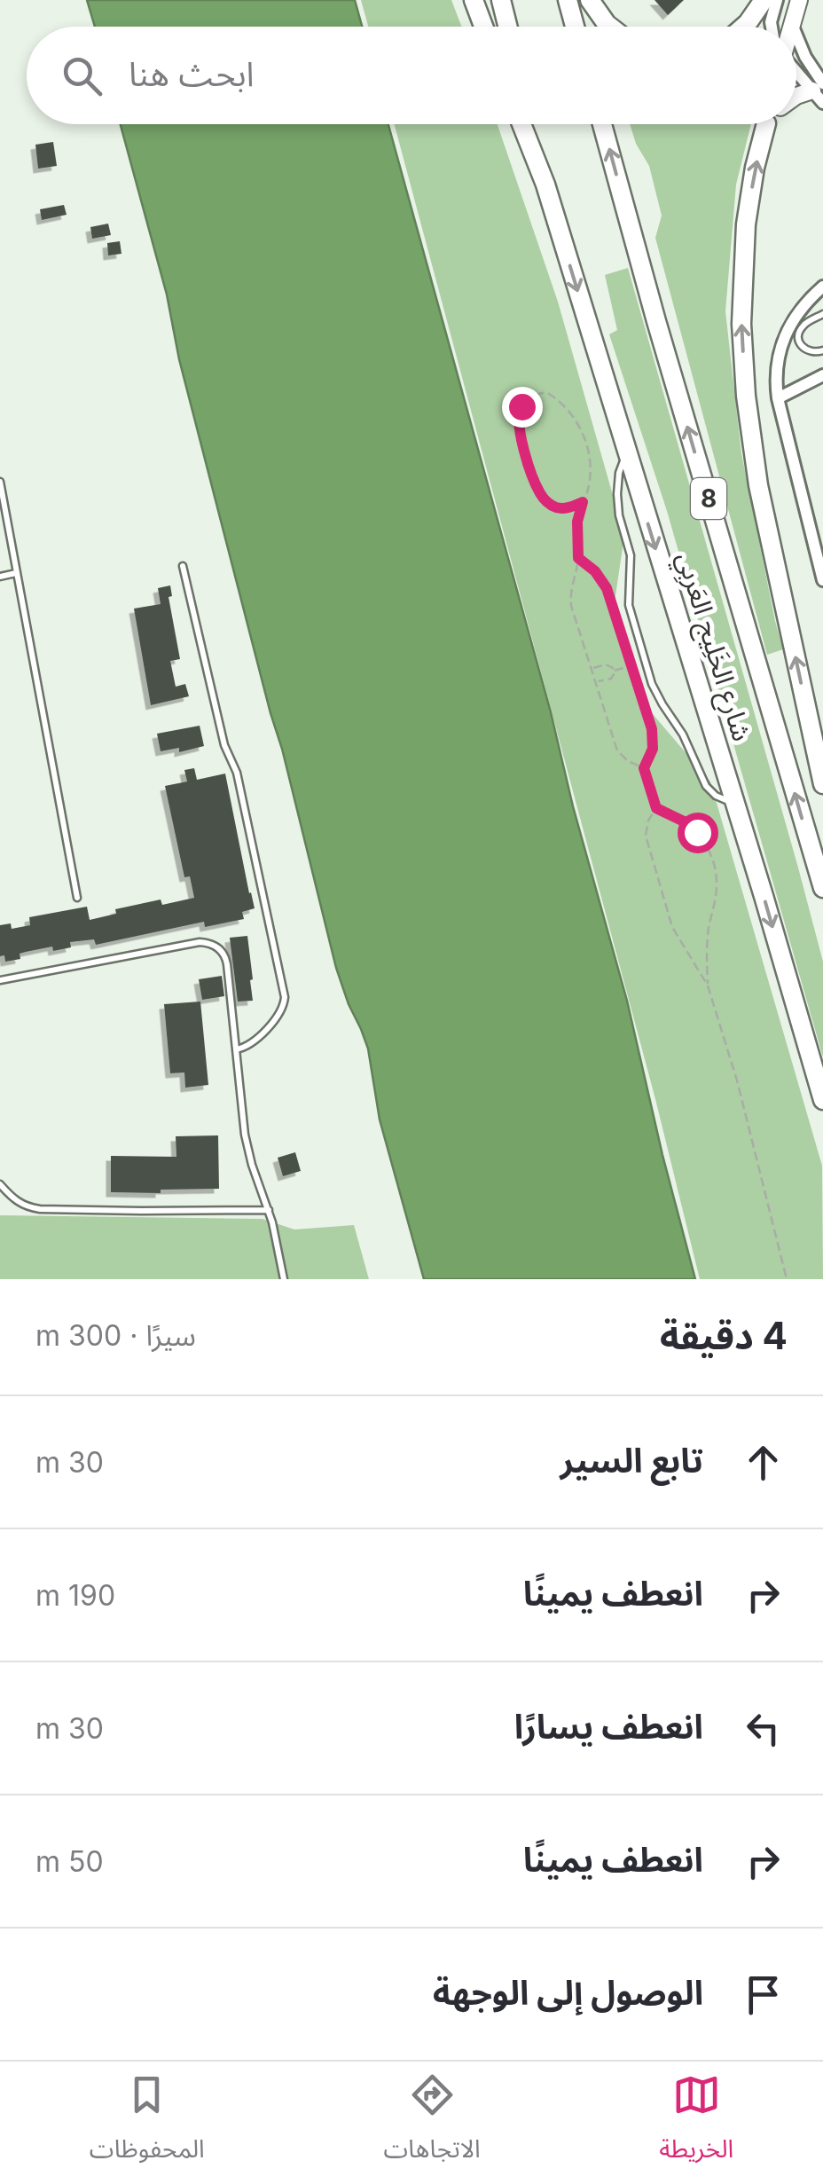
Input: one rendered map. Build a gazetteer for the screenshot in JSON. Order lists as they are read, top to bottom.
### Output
{
  "streets": {
    "highway": ["8", "شارع الخَلِيج العَربِي"]
  },
  "page": {
    "search": "ابحث هنا",
    "heading": ["4 دقيقة", "سيرًا · 300 m"],
    "list": [
      ["تابع السير", "30 m"],
      ["انعطف يمينًا", "190 m"],
      ["انعطف يسارًا", "30 m"],
      ["انعطف يمينًا", "50 m"],
      "الوصول إلى الوجهة"
    ],
    "nav": ["الخريطة", "الاتجاهات", "المحفوظات"]
  }
}
